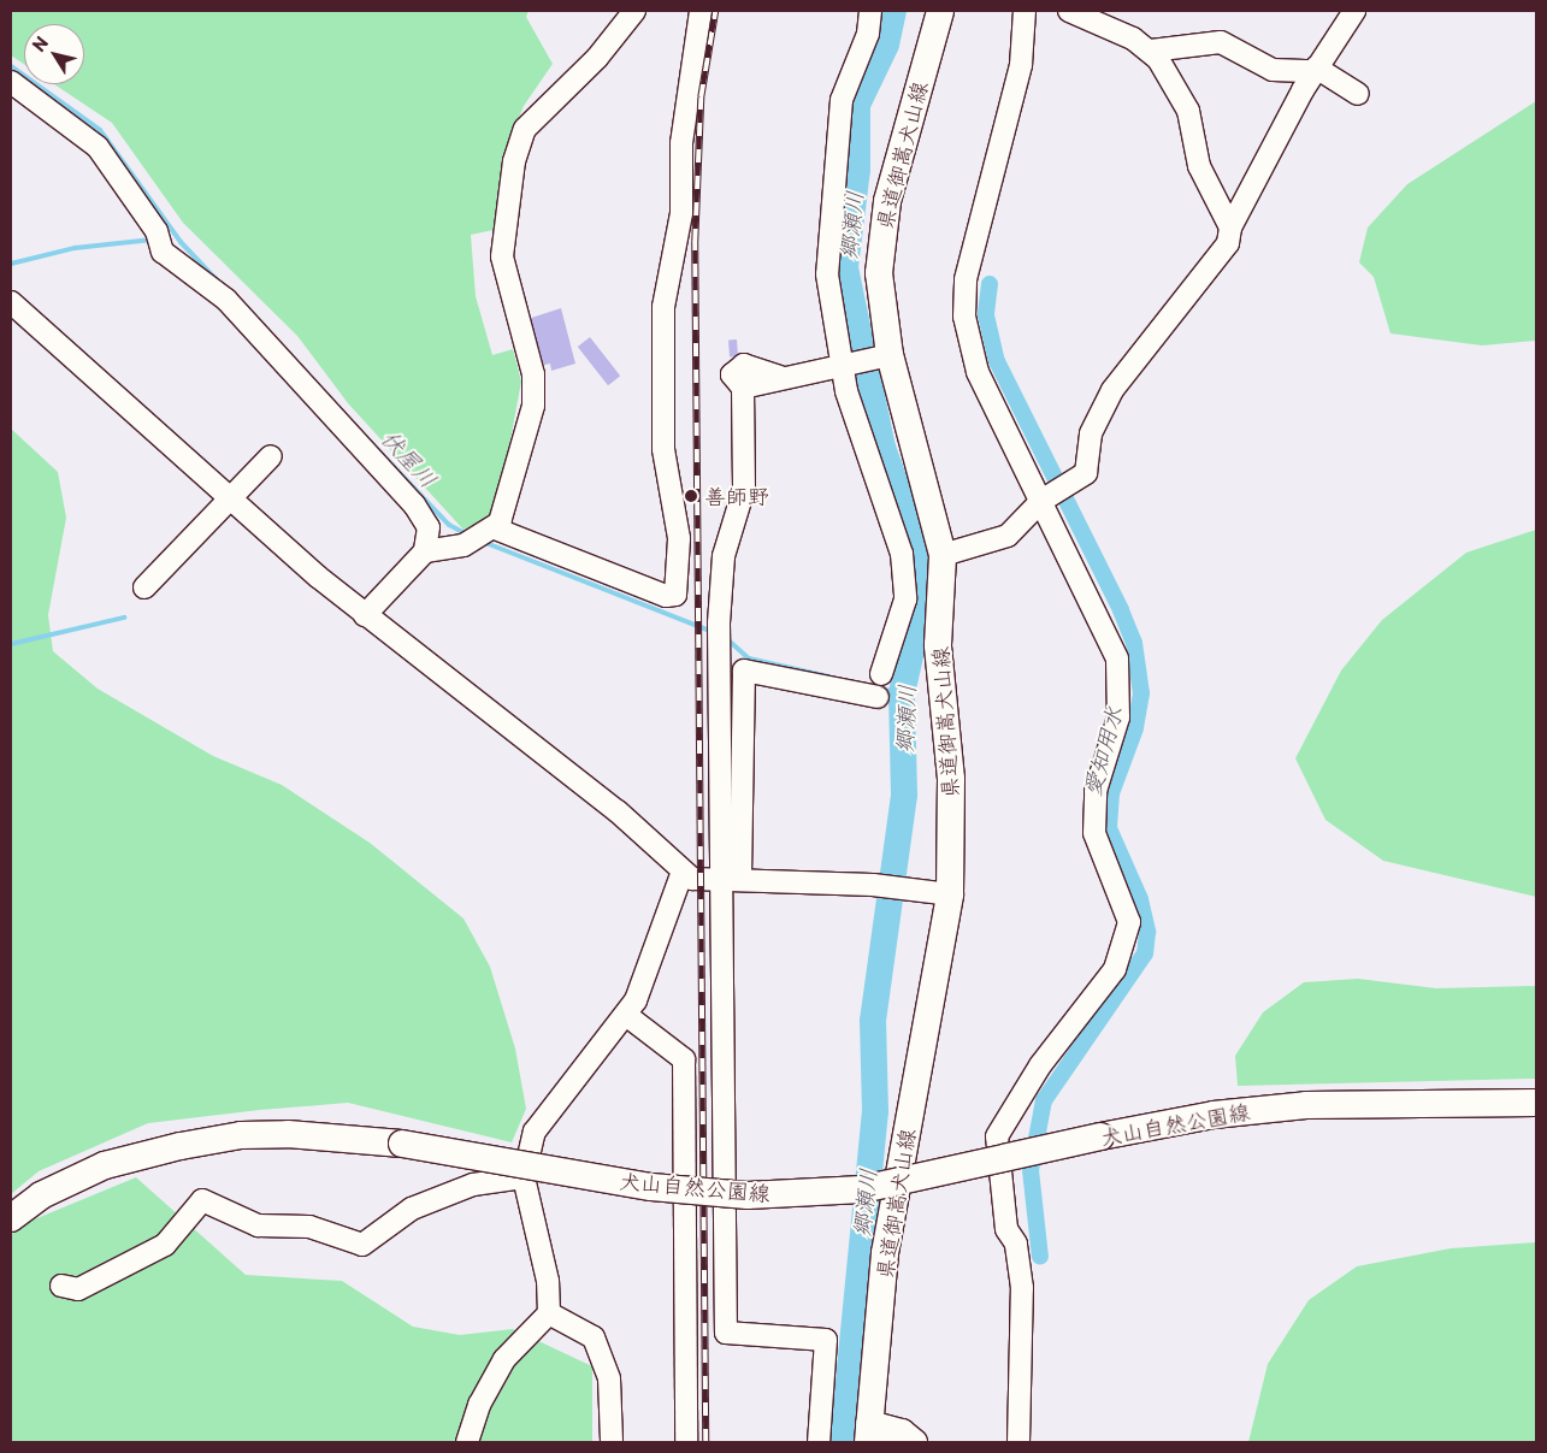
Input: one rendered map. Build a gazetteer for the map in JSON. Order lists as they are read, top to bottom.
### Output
{
  "streets": {
    "main road": ["県道御嵩犬山線", "犬山自然公園線"]
  },
  "water": ["郷瀬川", "伏屋川", "愛知用水"],
  "places": ["善師野"],
  "north": "top left"
}
